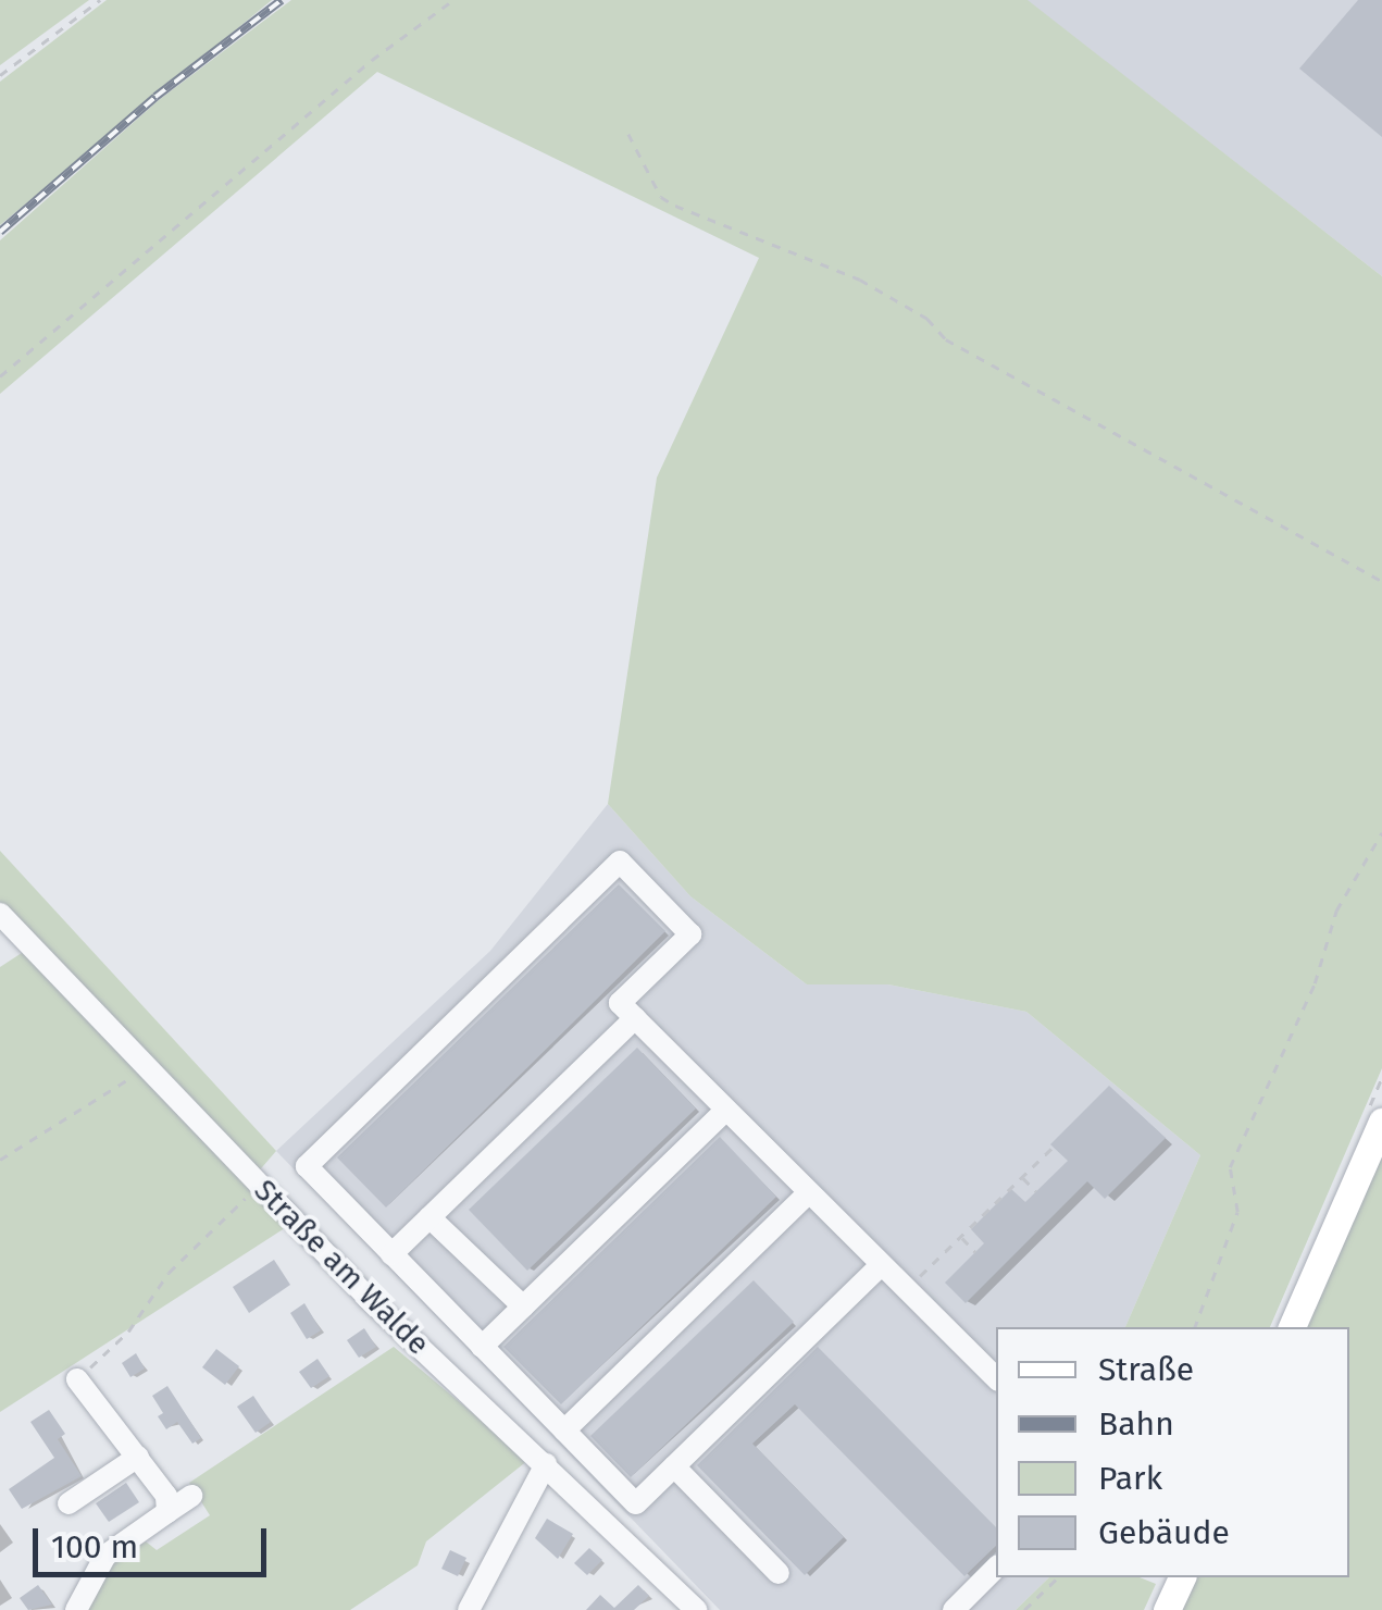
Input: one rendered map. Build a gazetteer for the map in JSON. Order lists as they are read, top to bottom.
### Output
{
  "streets": {
    "street": ["Straße am Walde"]
  },
  "legend": [
    "Straße",
    "Bahn",
    "Park",
    "Gebäude"
  ],
  "scale_bar": "100 m"
}
